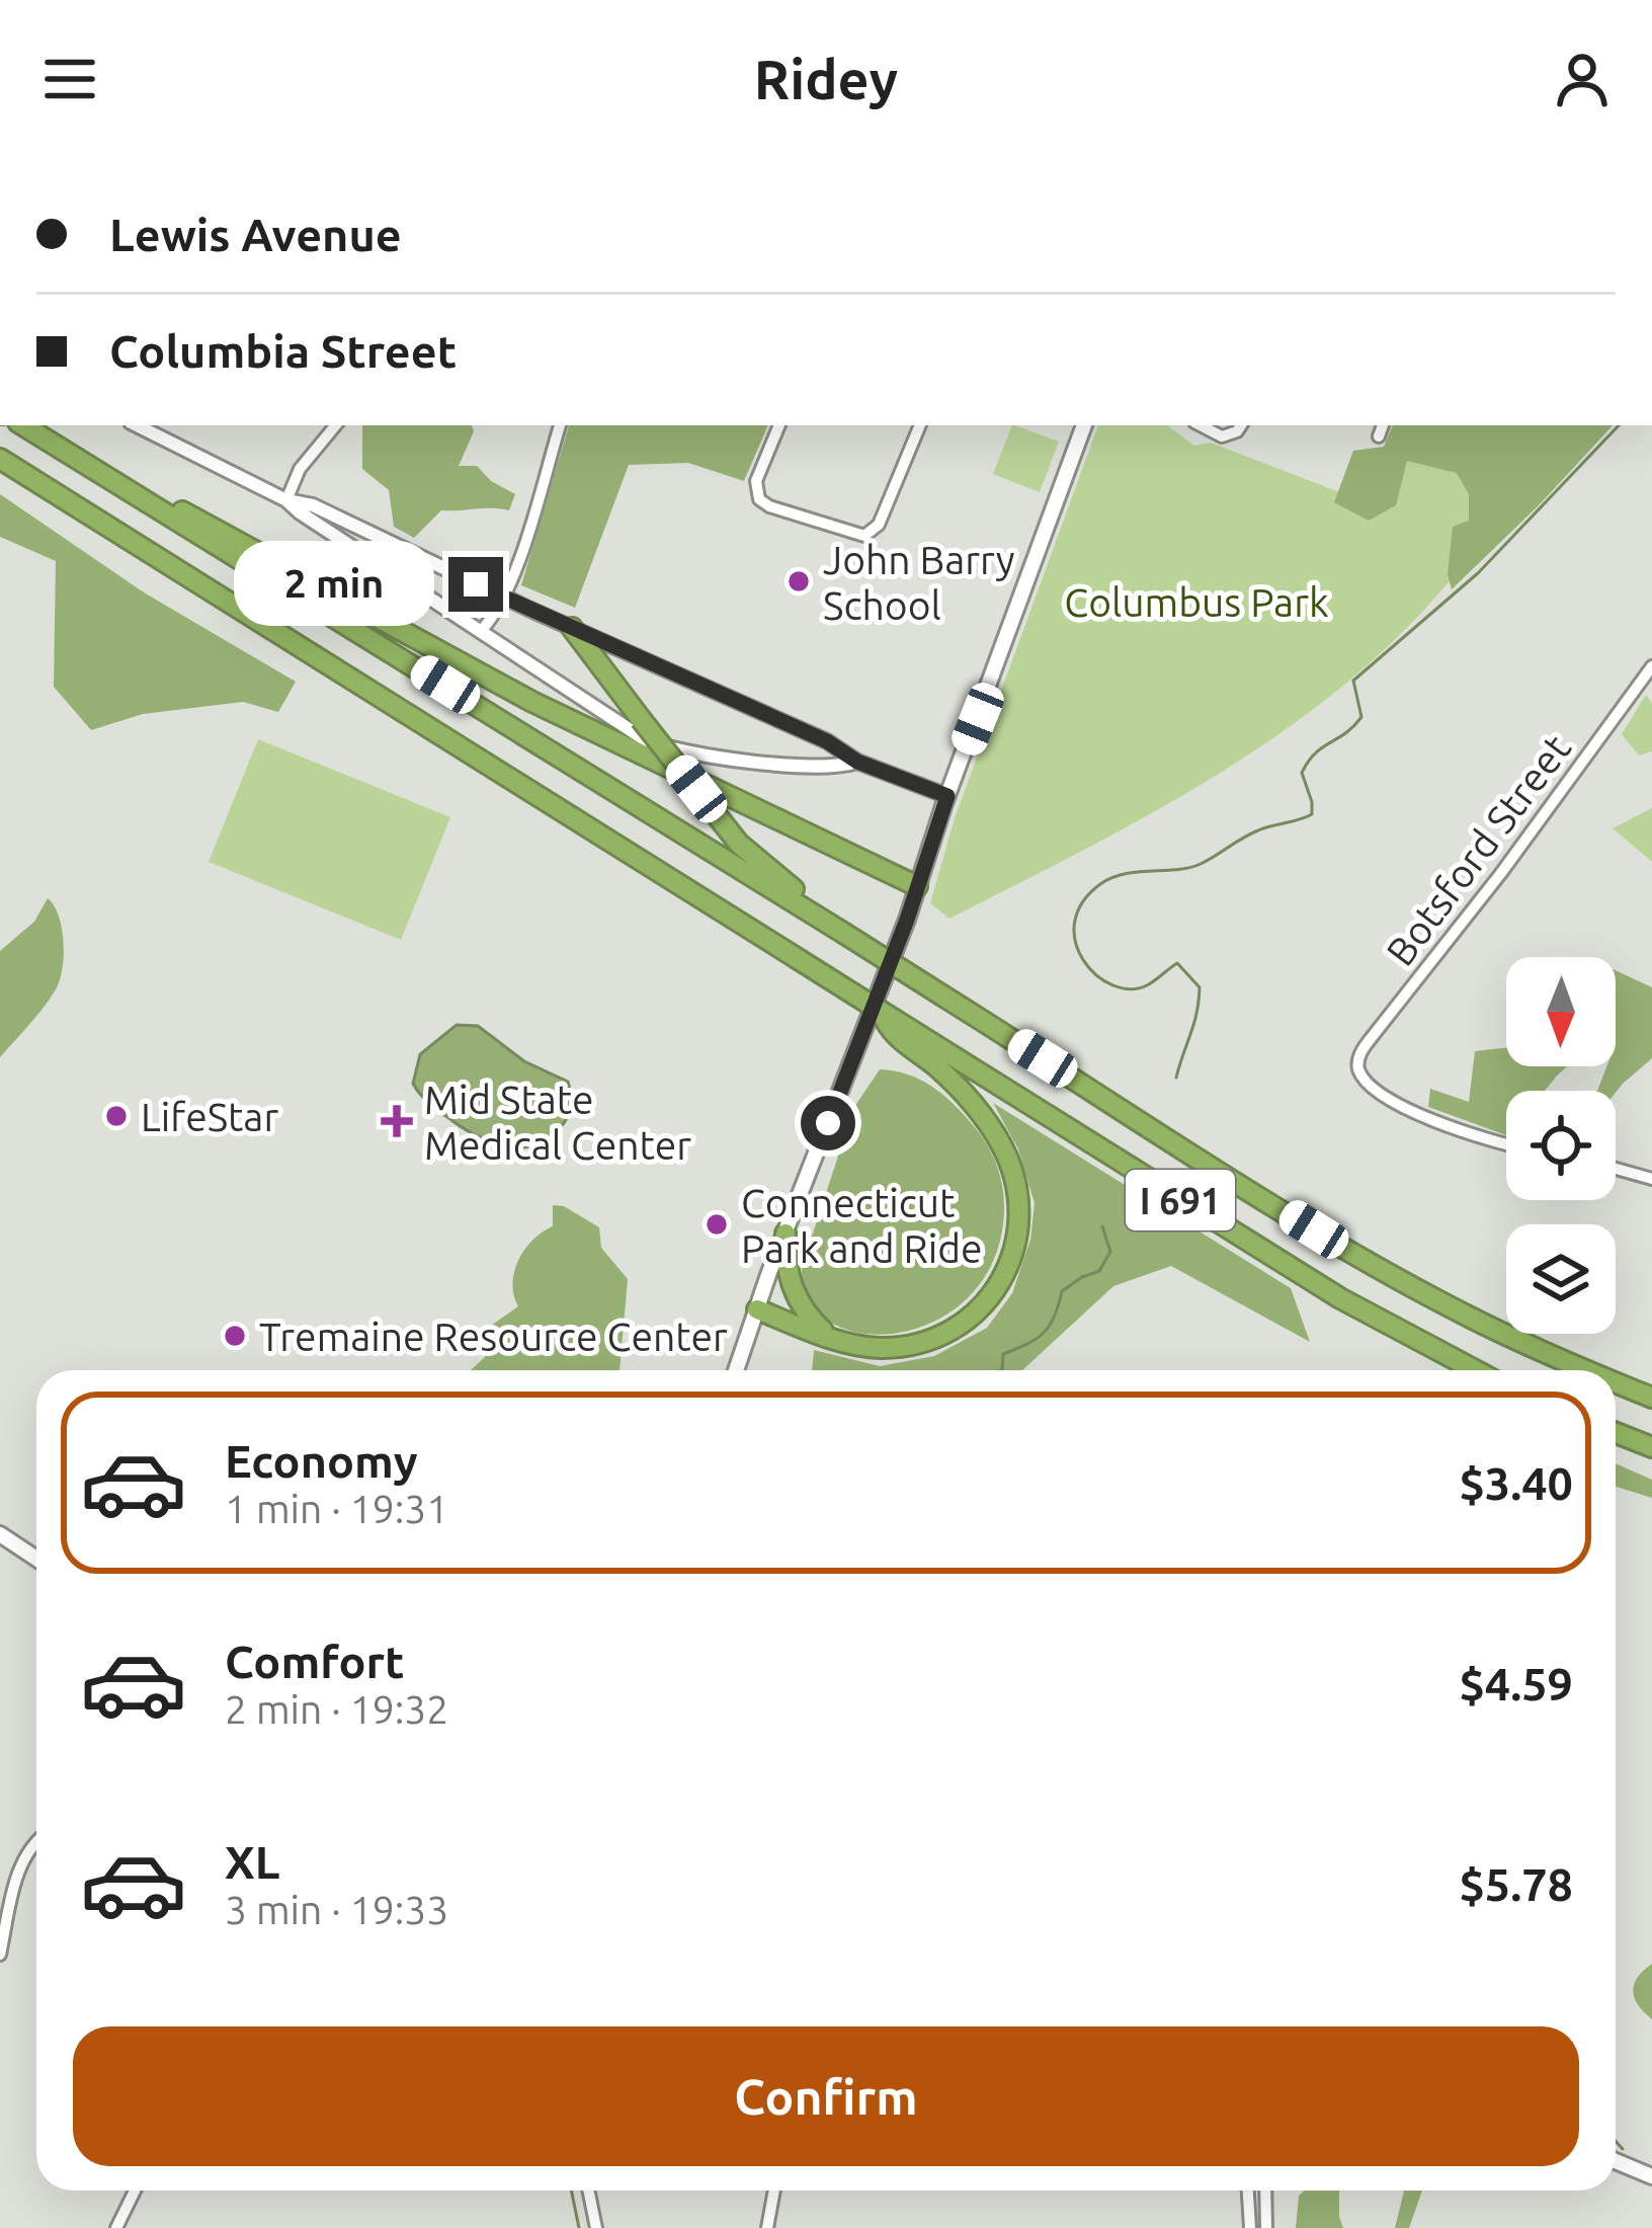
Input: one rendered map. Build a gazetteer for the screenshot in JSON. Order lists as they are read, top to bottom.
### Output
{
  "streets": {
    "highway": ["I 691"],
    "street": ["Botsford Street"]
  },
  "parks": ["Columbus Park"],
  "places": {
    "other": [
      "John Barry School",
      "LifeStar",
      "Connecticut Park and Ride",
      "Tremaine Resource Center"
    ],
    "health": ["Mid State Medical Center"]
  },
  "north": "bottom",
  "page": {
    "header": "Ridey",
    "banner": ["Lewis Avenue", "Columbia Street"],
    "bubble": "2 min",
    "list": [
      {
        "name": "Economy",
        "note": "1 min · 19:31",
        "value": "$3.40"
      },
      {
        "name": "Comfort",
        "note": "2 min · 19:32",
        "value": "$4.59"
      },
      {
        "name": "XL",
        "note": "3 min · 19:33",
        "value": "$5.78"
      }
    ],
    "buttons": "Confirm"
  }
}
